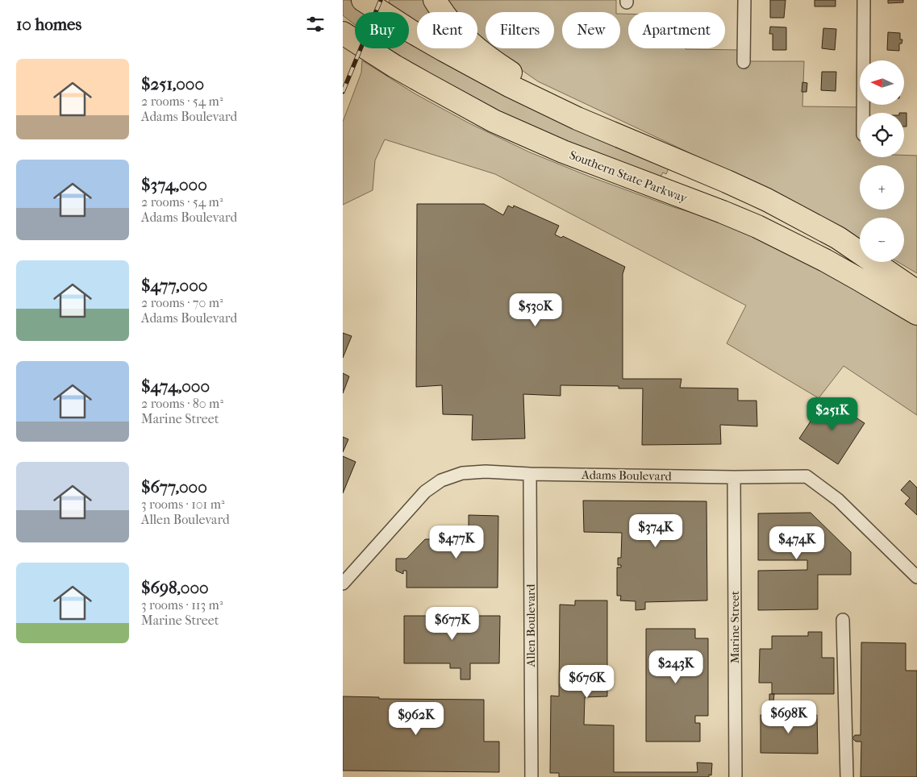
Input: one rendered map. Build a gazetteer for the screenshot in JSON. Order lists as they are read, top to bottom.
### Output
{
  "streets": {
    "highway": ["Southern State Parkway"],
    "street": ["Adams Boulevard", "Allen Boulevard", "Marine Street"]
  },
  "crossings": [
    ["Adams Boulevard", "Allen Boulevard"],
    ["Adams Boulevard", "Marine Street"]
  ],
  "north": "left",
  "page": {
    "heading": "10 homes",
    "chip": [
      "Buy",
      "Rent",
      "Filters",
      "New",
      "Apartment"
    ],
    "list": [
      {
        "name": "$251,000",
        "note": "2 rooms · 54 m² · Adams Boulevard"
      },
      {
        "name": "$374,000",
        "note": "2 rooms · 54 m² · Adams Boulevard"
      },
      {
        "name": "$477,000",
        "note": "2 rooms · 70 m² · Adams Boulevard"
      },
      {
        "name": "$474,000",
        "note": "2 rooms · 80 m² · Marine Street"
      },
      {
        "name": "$677,000",
        "note": "3 rooms · 101 m² · Allen Boulevard"
      },
      {
        "name": "$698,000",
        "note": "3 rooms · 113 m² · Marine Street"
      }
    ],
    "map_buttons": ["+", "−"],
    "price": [
      "$530K",
      "$251K",
      "$374K",
      "$477K",
      "$474K",
      "$677K",
      "$243K",
      "$676K",
      "$698K",
      "$962K"
    ]
  }
}
